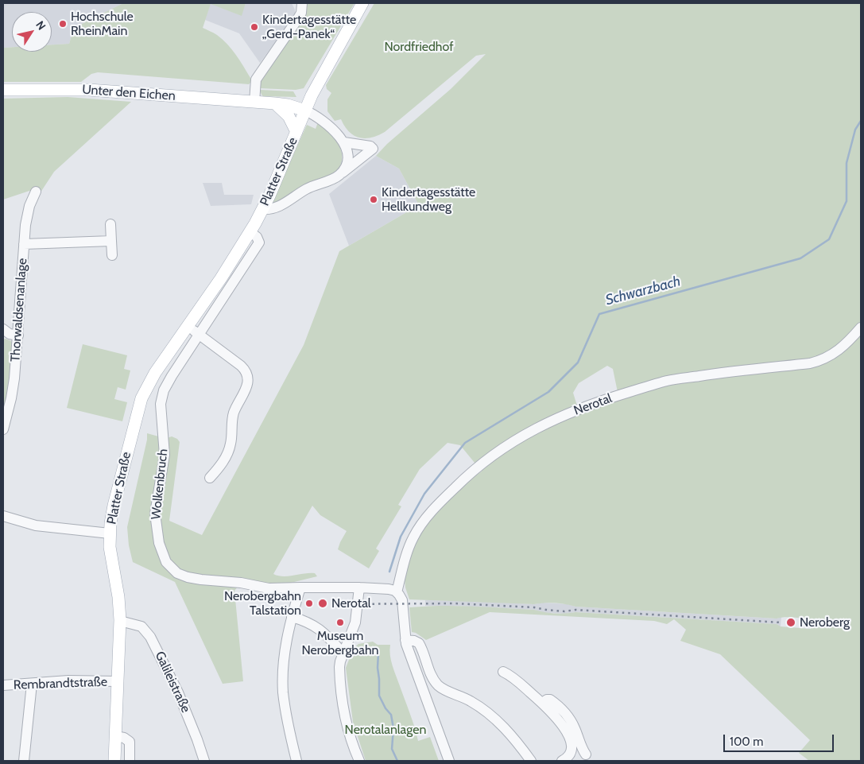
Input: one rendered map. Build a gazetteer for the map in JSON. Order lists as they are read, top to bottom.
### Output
{
  "streets": {
    "main road": ["Unter den Eichen", "Platter Straße"],
    "street": [
      "Thorwaldsenanlage",
      "Nerotal",
      "Wolkenbruch",
      "Galileistraße",
      "Rembrandtstraße"
    ]
  },
  "crossings": [
    ["Unter den Eichen", "Platter Straße"],
    ["Platter Straße", "Galileistraße"],
    ["Platter Straße", "Rembrandtstraße"]
  ],
  "water": ["Schwarzbach"],
  "parks": ["Nordfriedhof", "Nerotalanlagen"],
  "places": [
    "Hochschule RheinMain",
    "Kindertagesstätte „Gerd-Panek“",
    "Kindertagesstätte Hellkundweg",
    "Nerobergbahn Talstation",
    "Nerotal",
    "Museum Nerobergbahn",
    "Neroberg"
  ],
  "scale_bar": "100 m",
  "north": "top right"
}
